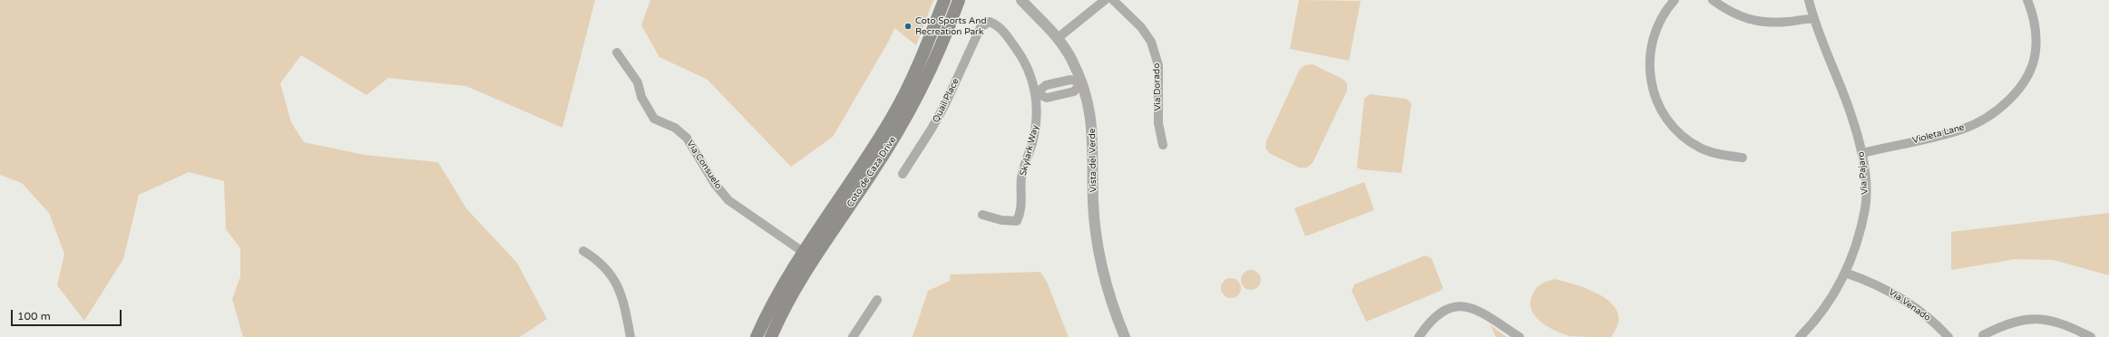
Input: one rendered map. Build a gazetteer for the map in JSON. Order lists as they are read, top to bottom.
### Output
{
  "streets": {
    "main road": ["Coto de Caza Drive"],
    "street": [
      "Via Dorado",
      "Quail Place",
      "Violeta Lane",
      "Skylark Way",
      "Vista del Verde",
      "Via Consuelo",
      "Via Pajaro",
      "Via Venado"
    ]
  },
  "crossings": [
    ["Quail Place", "Skylark Way"],
    ["Violeta Lane", "Via Pajaro"],
    ["Via Consuelo", "Coto de Caza Drive"],
    ["Via Pajaro", "Via Venado"]
  ],
  "places": ["Coto Sports And Recreation Park"],
  "scale_bar": "100 m"
}
